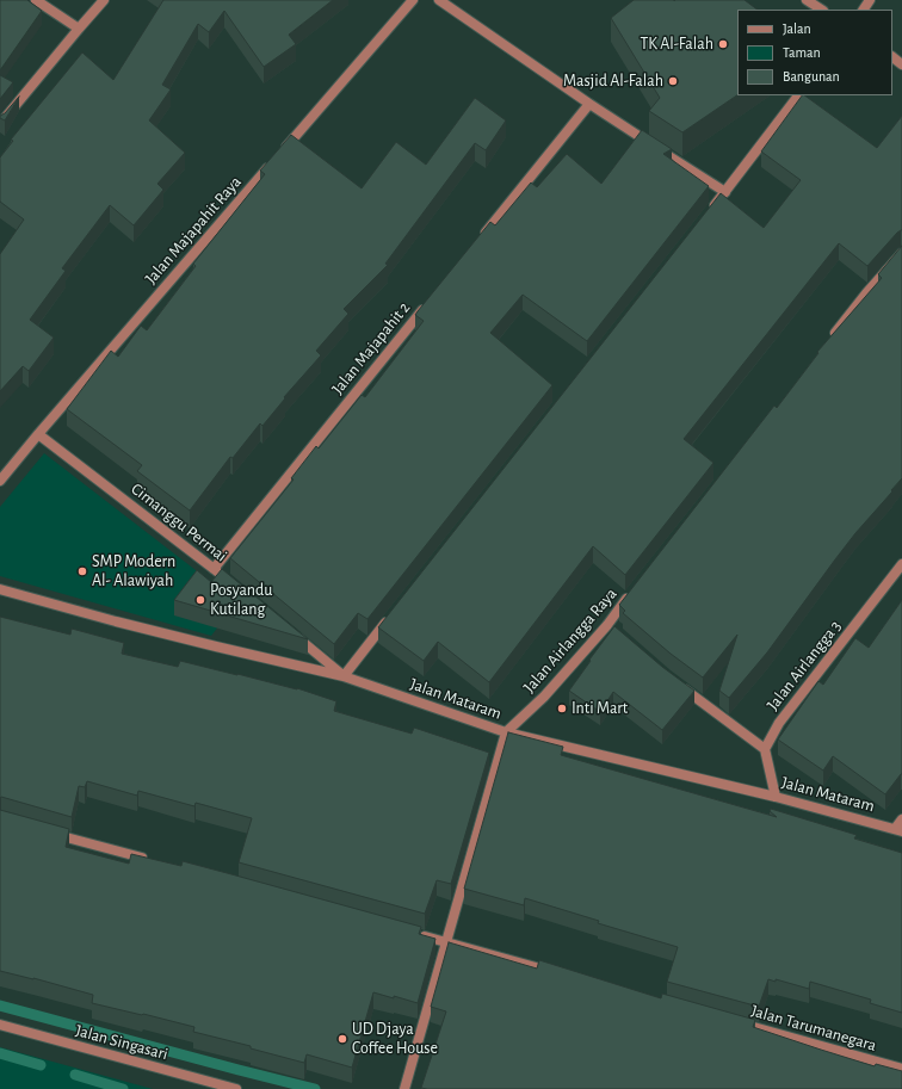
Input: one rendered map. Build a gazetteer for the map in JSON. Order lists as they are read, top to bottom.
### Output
{
  "streets": {
    "street": [
      "Jalan Majapahit Raya",
      "Jalan Majapahit 2",
      "Cimanggu Permai",
      "Jalan Airlangga Raya",
      "Jalan Airlangga 3",
      "Jalan Mataram",
      "Jalan Tarumanegara",
      "Jalan Singasari"
    ]
  },
  "crossings": [
    ["Jalan Majapahit Raya", "Cimanggu Permai"],
    ["Jalan Majapahit 2", "Cimanggu Permai"],
    ["Jalan Airlangga Raya", "Jalan Mataram"]
  ],
  "places": [
    "TK Al-Falah",
    "Masjid Al-Falah",
    "SMP Modern Al- Alawiyah",
    "Posyandu Kutilang",
    "Inti Mart",
    "UD Djaya Coffee House"
  ],
  "legend": ["Jalan", "Taman", "Bangunan"]
}
